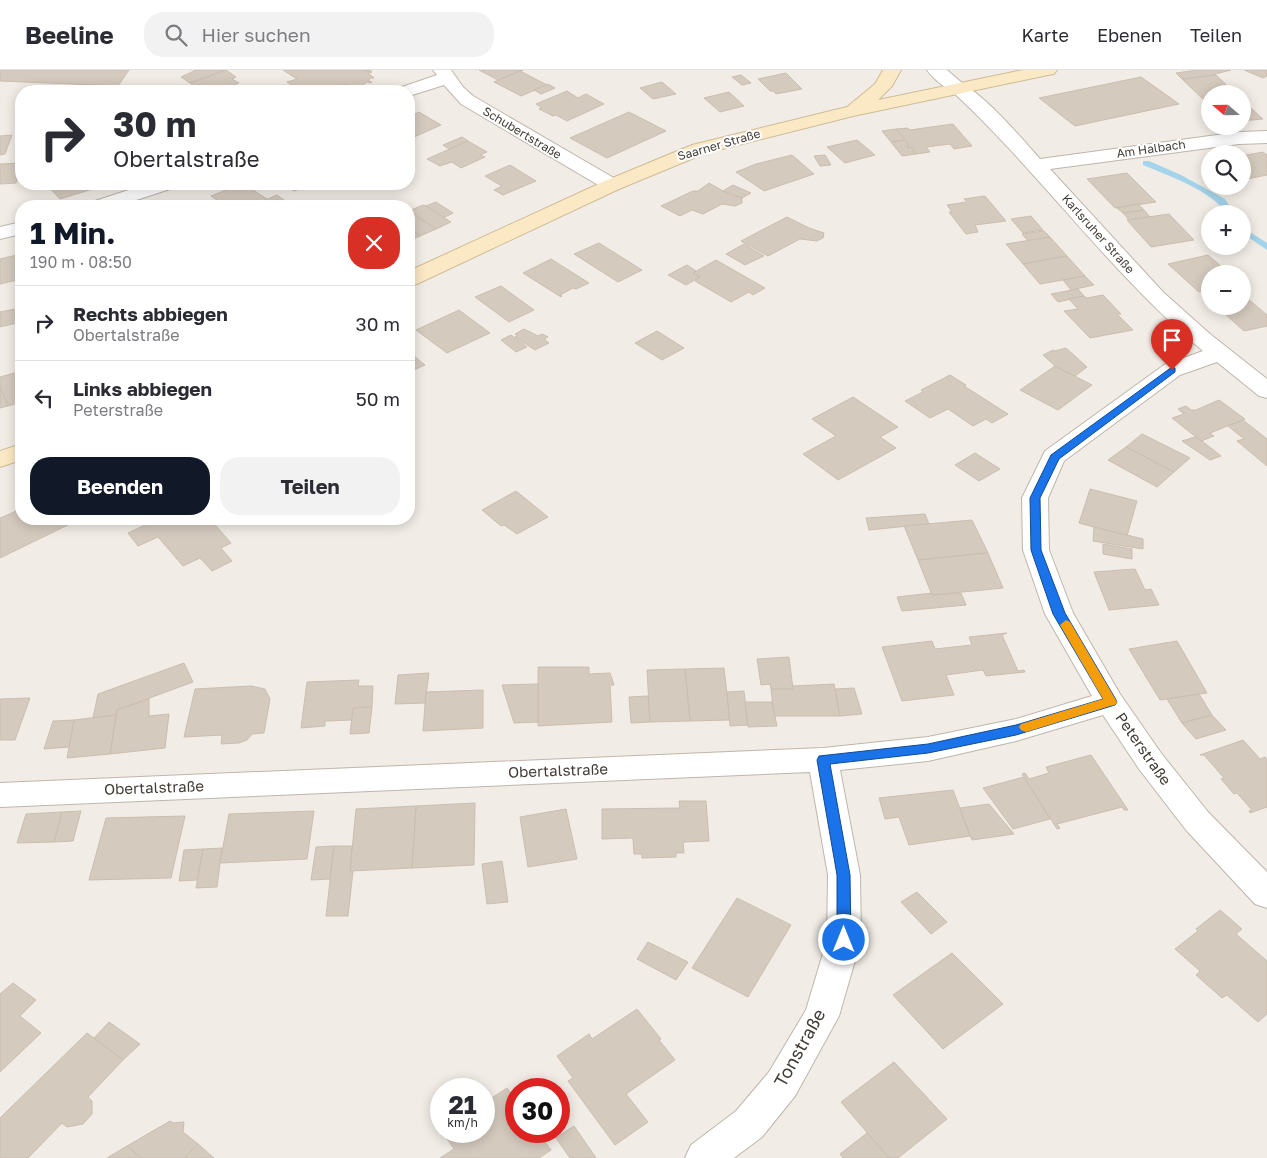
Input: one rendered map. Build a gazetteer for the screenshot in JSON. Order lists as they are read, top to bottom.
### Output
{
  "streets": {
    "main road": ["Saarner Straße"],
    "street": [
      "Schubertstraße",
      "Am Halbach",
      "Karlsruher Straße",
      "Peterstraße",
      "Obertalstraße",
      "Tonstraße"
    ]
  },
  "crossings": [
    ["Schubertstraße", "Saarner Straße"],
    ["Saarner Straße", "Karlsruher Straße"],
    ["Am Halbach", "Karlsruher Straße"],
    ["Karlsruher Straße", "Peterstraße"],
    ["Peterstraße", "Obertalstraße"],
    ["Obertalstraße", "Tonstraße"]
  ],
  "north": "left",
  "page": {
    "header": "Beeline",
    "search": "Hier suchen",
    "nav": ["Karte", "Ebenen", "Teilen"],
    "map_buttons": ["+", "−"],
    "turn": ["30 m", "Obertalstraße"],
    "heading": ["1 Min.", "190 m · 08:50"],
    "list": [
      {
        "name": "Rechts abbiegen",
        "note": "Obertalstraße",
        "value": "30 m"
      },
      {
        "name": "Links abbiegen",
        "note": "Peterstraße",
        "value": "50 m"
      }
    ],
    "buttons": ["Beenden", "Teilen"],
    "speed": "21 km/h",
    "limit": "30"
  }
}
